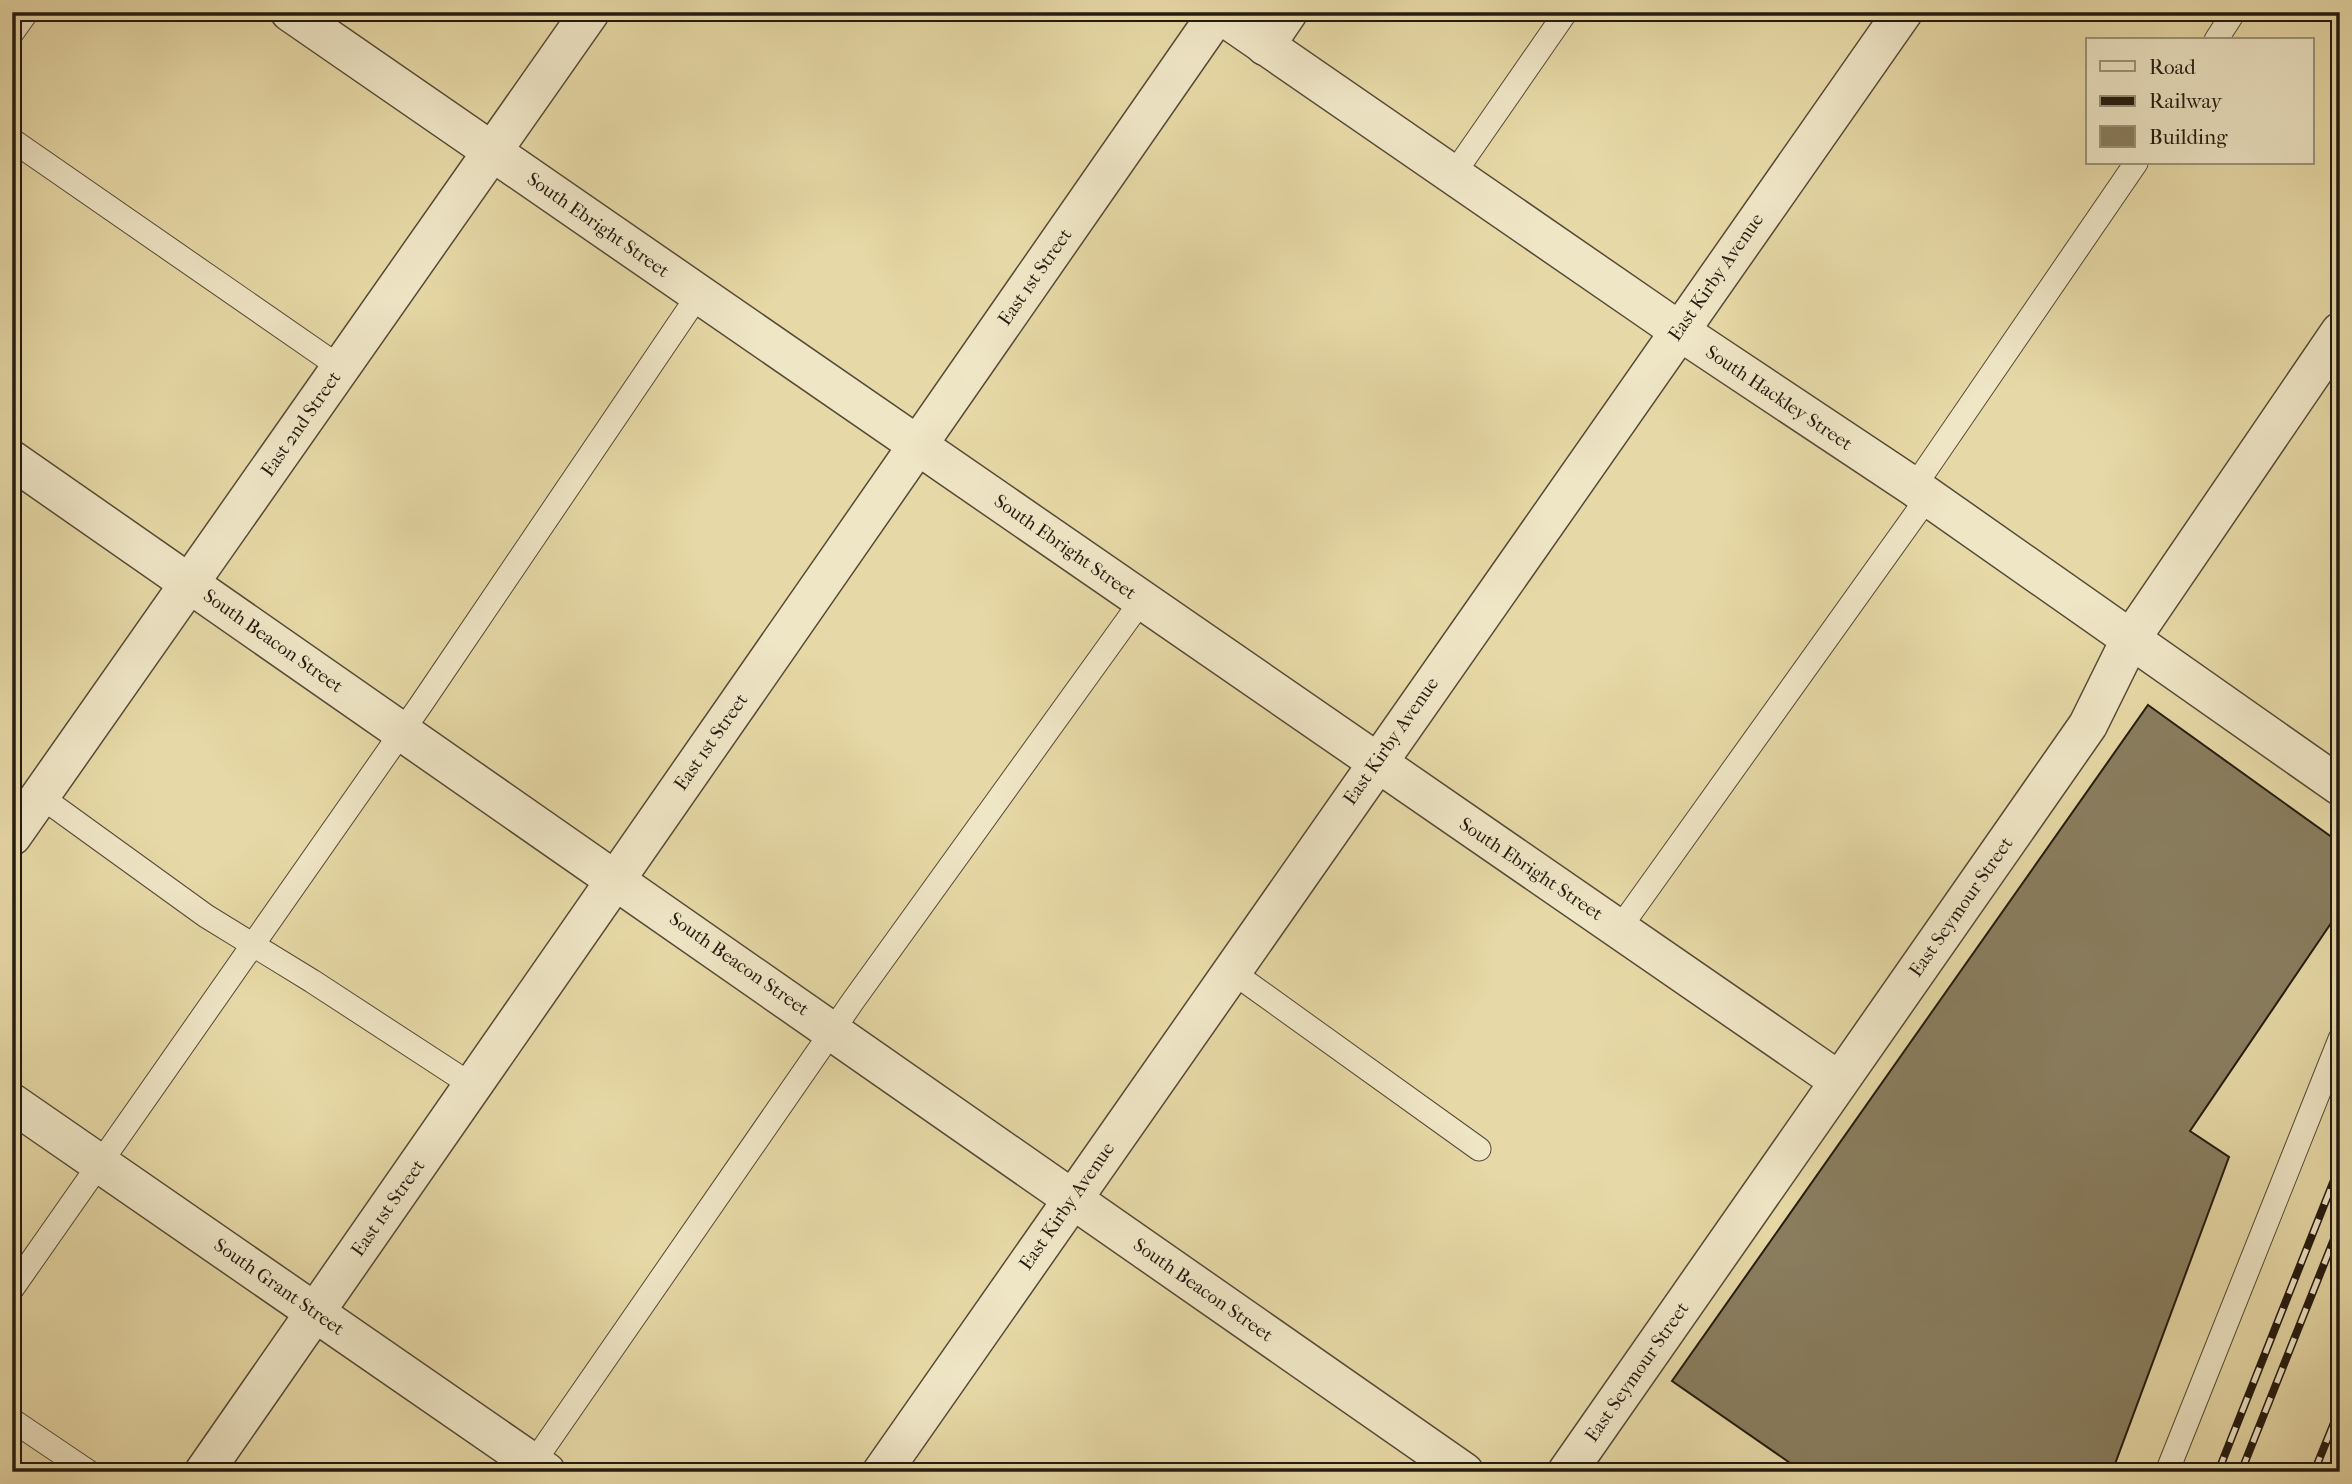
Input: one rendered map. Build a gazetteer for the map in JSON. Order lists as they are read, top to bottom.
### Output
{
  "streets": {
    "street": [
      "South Ebright Street",
      "East 1st Street",
      "East Kirby Avenue",
      "South Hackley Street",
      "East 2nd Street",
      "South Beacon Street",
      "East Seymour Street",
      "South Grant Street"
    ]
  },
  "crossings": [
    ["South Ebright Street", "East 1st Street"],
    ["South Ebright Street", "East Kirby Avenue"],
    ["South Ebright Street", "East 2nd Street"],
    ["South Ebright Street", "East Seymour Street"],
    ["East 1st Street", "South Hackley Street"],
    ["East 1st Street", "South Beacon Street"],
    ["East 1st Street", "South Grant Street"],
    ["East Kirby Avenue", "South Hackley Street"],
    ["East Kirby Avenue", "South Beacon Street"],
    ["South Hackley Street", "East Seymour Street"],
    ["East 2nd Street", "South Beacon Street"]
  ],
  "legend": ["Road", "Railway", "Building"]
}
